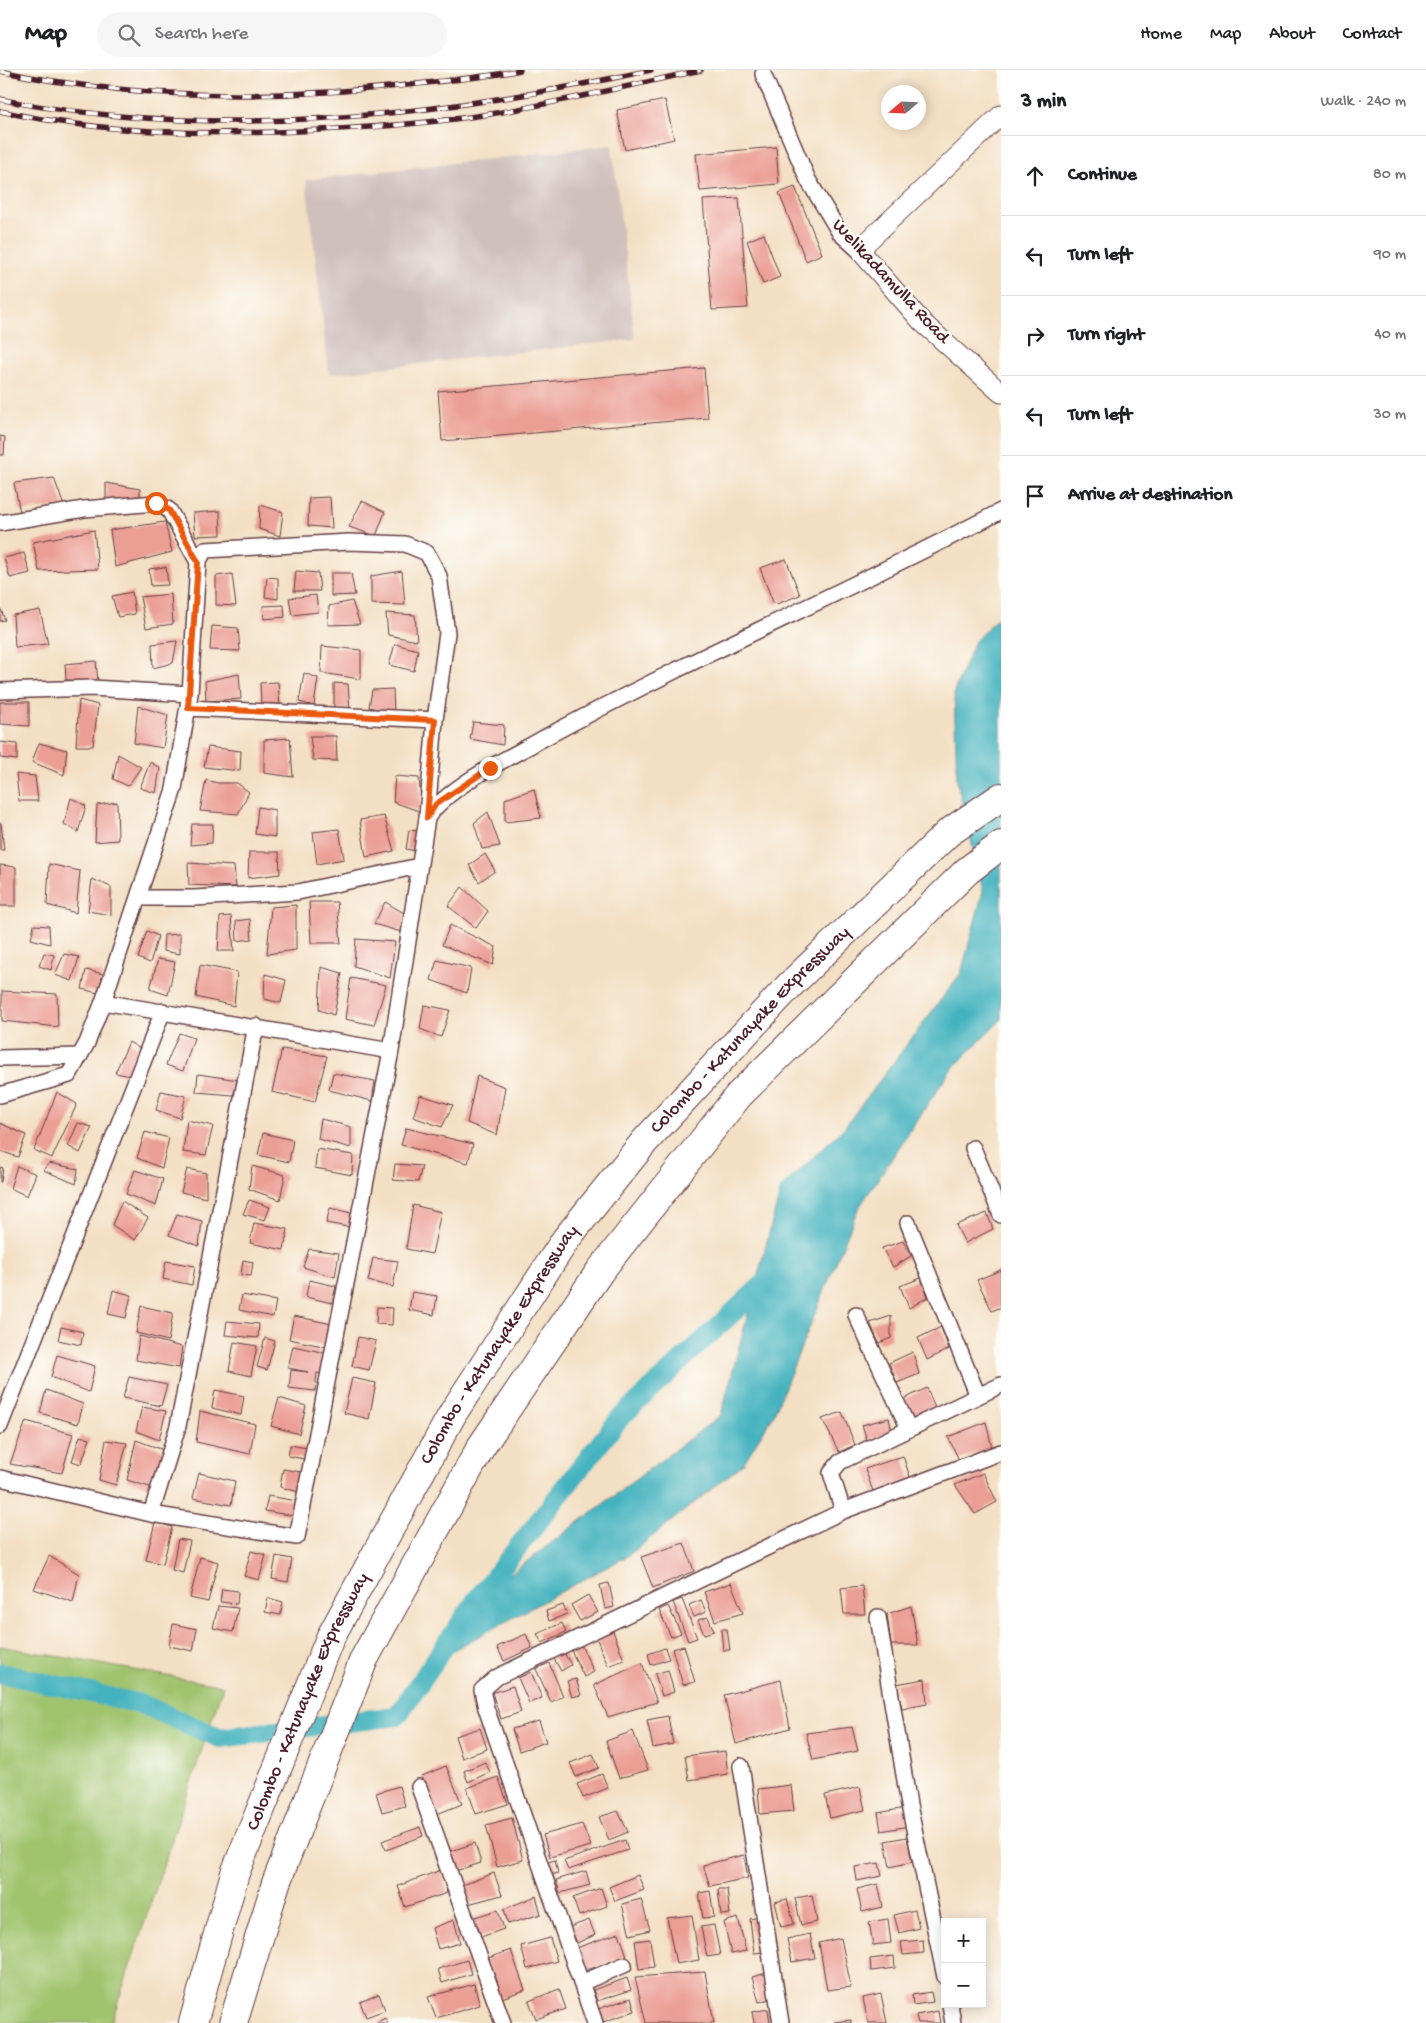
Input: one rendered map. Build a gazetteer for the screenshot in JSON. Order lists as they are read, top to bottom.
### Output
{
  "streets": {
    "highway": ["Colombo - Katunayake Expressway"],
    "street": ["Welikadamulla Road"]
  },
  "north": "left",
  "page": {
    "header": "Map",
    "search": "Search here",
    "nav": [
      "Home",
      "Map",
      "About",
      "Contact"
    ],
    "heading": ["3 min", "Walk · 240 m"],
    "list": [
      ["Continue", "80 m"],
      ["Turn left", "90 m"],
      ["Turn right", "40 m"],
      ["Turn left", "30 m"],
      "Arrive at destination"
    ],
    "map_buttons": ["+", "−"]
  }
}
